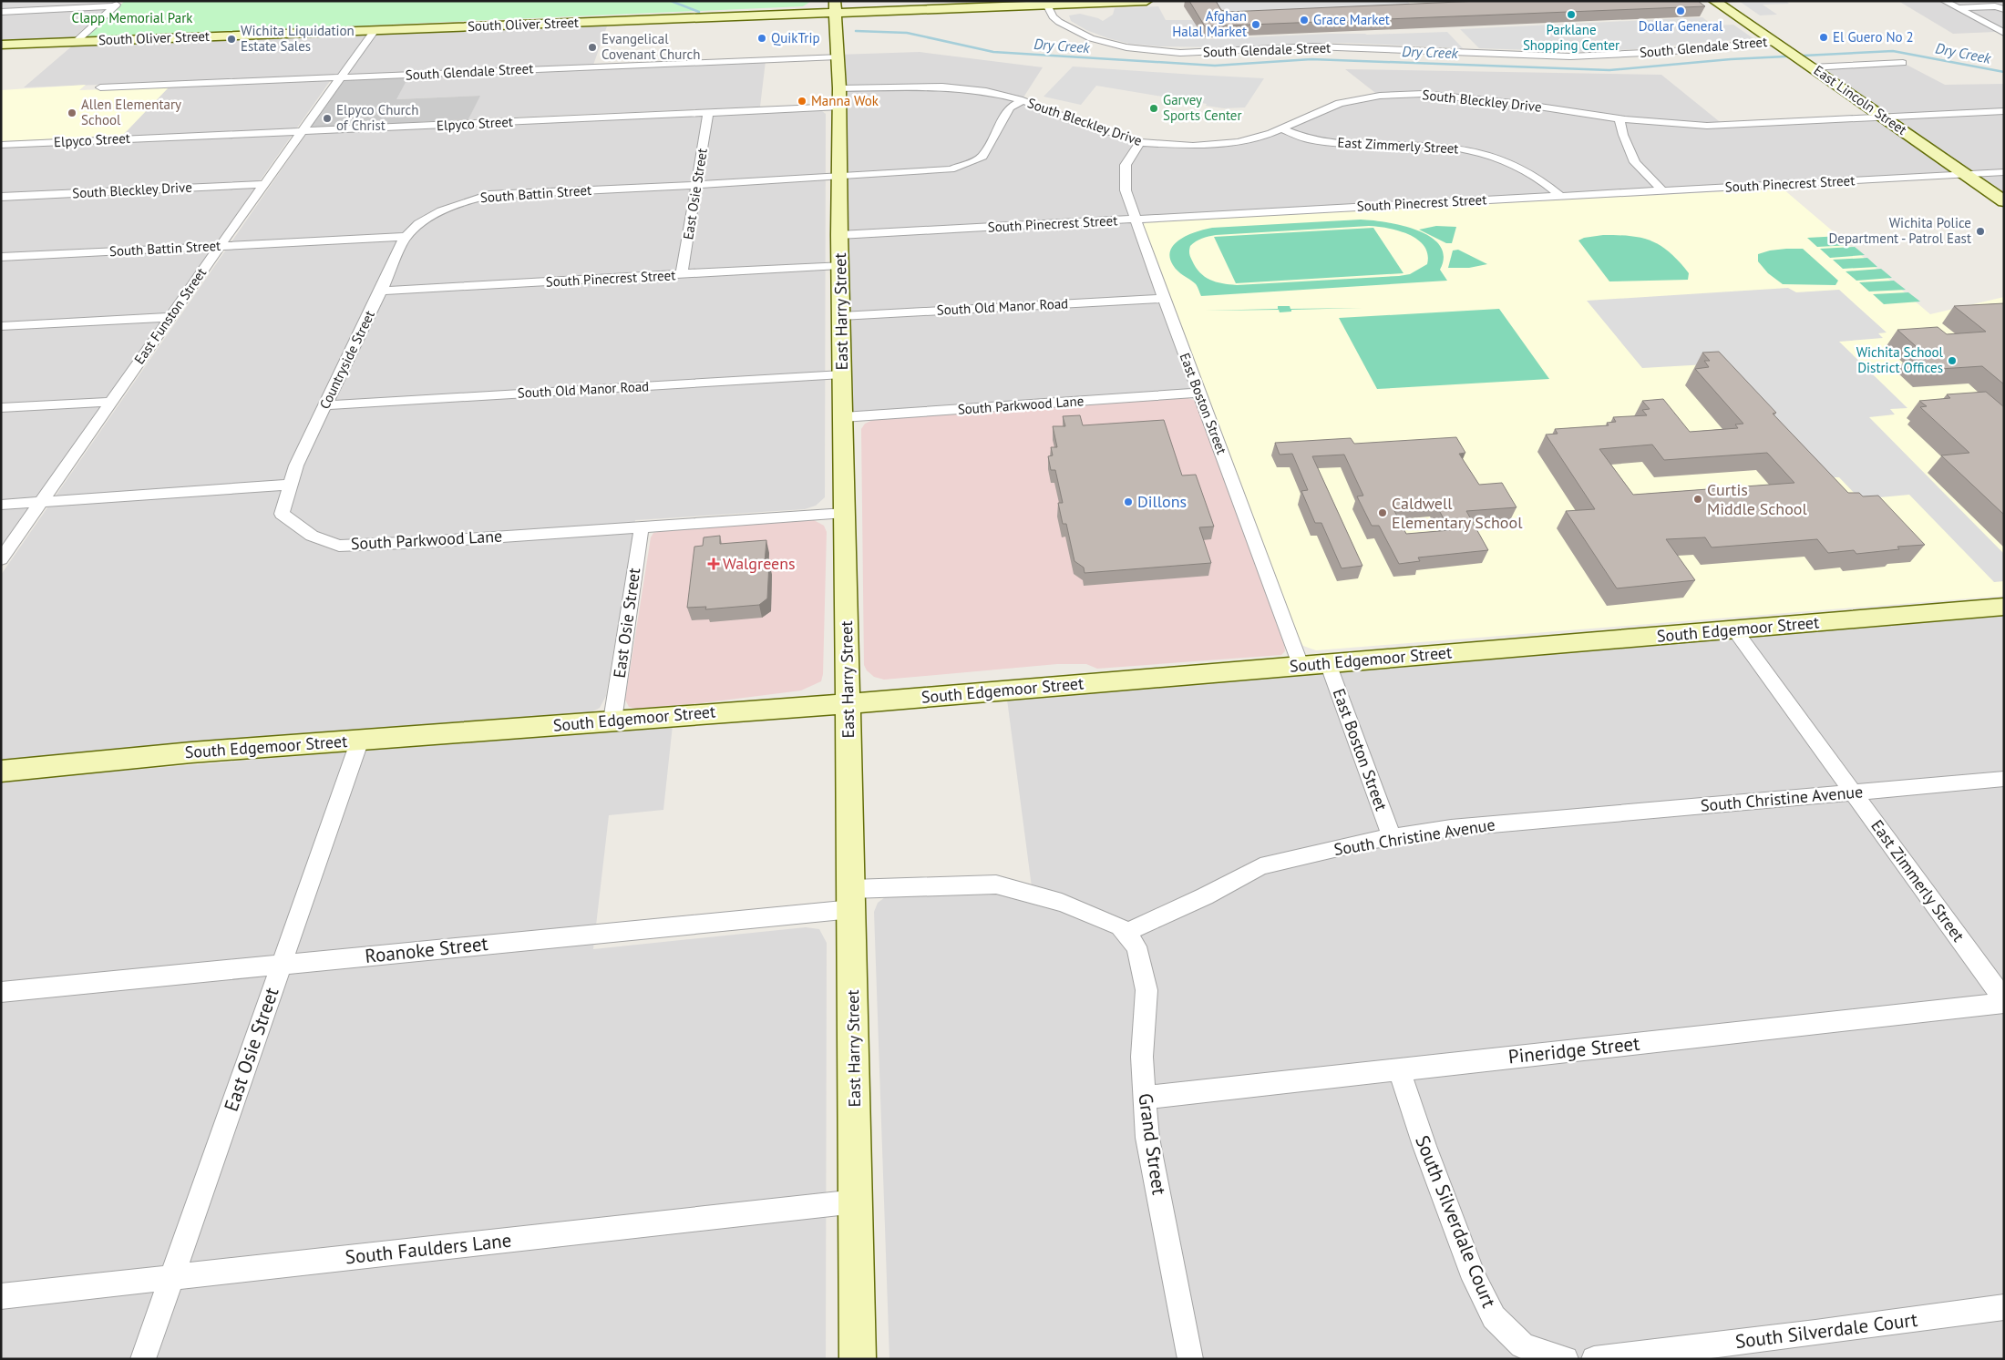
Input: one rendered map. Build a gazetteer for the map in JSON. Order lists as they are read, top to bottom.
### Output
{
  "streets": {
    "main road": [
      "South Oliver Street",
      "East Lincoln Street",
      "East Harry Street",
      "South Edgemoor Street"
    ],
    "street": [
      "South Glendale Street",
      "South Bleckley Drive",
      "Elpyco Street",
      "East Zimmerly Street",
      "South Pinecrest Street",
      "South Battin Street",
      "East Osie Street",
      "South Old Manor Road",
      "East Funston Street",
      "Countryside Street",
      "East Boston Street",
      "South Parkwood Lane",
      "South Christine Avenue",
      "Roanoke Street",
      "Pineridge Street",
      "Grand Street",
      "South Silverdale Court",
      "South Faulders Lane"
    ]
  },
  "crossings": [
    ["South Oliver Street", "South Glendale Street"],
    ["South Oliver Street", "East Harry Street"],
    ["South Oliver Street", "East Funston Street"],
    ["South Glendale Street", "East Lincoln Street"],
    ["South Glendale Street", "East Harry Street"],
    ["South Glendale Street", "East Funston Street"],
    ["East Lincoln Street", "South Bleckley Drive"],
    ["East Lincoln Street", "South Pinecrest Street"],
    ["South Bleckley Drive", "Elpyco Street"],
    ["South Bleckley Drive", "East Zimmerly Street"],
    ["South Bleckley Drive", "South Battin Street"],
    ["South Bleckley Drive", "East Harry Street"],
    ["South Bleckley Drive", "East Funston Street"],
    ["South Bleckley Drive", "East Boston Street"],
    ["Elpyco Street", "East Osie Street"],
    ["Elpyco Street", "East Harry Street"],
    ["Elpyco Street", "East Funston Street"],
    ["East Zimmerly Street", "South Pinecrest Street"],
    ["East Zimmerly Street", "South Edgemoor Street"],
    ["East Zimmerly Street", "South Christine Avenue"],
    ["East Zimmerly Street", "Pineridge Street"],
    ["South Pinecrest Street", "East Osie Street"],
    ["South Pinecrest Street", "East Harry Street"],
    ["South Pinecrest Street", "Countryside Street"],
    ["South Pinecrest Street", "East Boston Street"],
    ["South Battin Street", "East Osie Street"],
    ["South Battin Street", "East Harry Street"],
    ["South Battin Street", "East Funston Street"],
    ["South Battin Street", "Countryside Street"],
    ["East Osie Street", "South Parkwood Lane"],
    ["East Osie Street", "South Edgemoor Street"],
    ["East Osie Street", "Roanoke Street"],
    ["East Osie Street", "South Faulders Lane"],
    ["South Old Manor Road", "East Harry Street"],
    ["South Old Manor Road", "Countryside Street"],
    ["South Old Manor Road", "East Boston Street"],
    ["East Harry Street", "South Parkwood Lane"],
    ["East Harry Street", "South Edgemoor Street"],
    ["East Harry Street", "Roanoke Street"],
    ["East Harry Street", "South Faulders Lane"],
    ["Countryside Street", "South Parkwood Lane"],
    ["East Boston Street", "South Parkwood Lane"],
    ["East Boston Street", "South Edgemoor Street"],
    ["East Boston Street", "South Christine Avenue"],
    ["South Christine Avenue", "Grand Street"],
    ["Pineridge Street", "Grand Street"],
    ["Pineridge Street", "South Silverdale Court"]
  ],
  "water": ["Dry Creek"],
  "parks": ["Clapp Memorial Park"],
  "places": {
    "other": [
      "Dollar General",
      "Parklane Shopping Center",
      "Grace Market",
      "Afghan Halal Market",
      "El Guero No 2",
      "QuikTrip",
      "Wichita Liquidation Estate Sales",
      "Evangelical Covenant Church",
      "Manna Wok",
      "Garvey Sports Center",
      "Allen Elementary School",
      "Elpyco Church of Christ",
      "Wichita Police Department - Patrol East",
      "Wichita School District Offices",
      "Curtis Middle School",
      "Dillons",
      "Caldwell Elementary School"
    ],
    "health": ["Walgreens"]
  }
}
